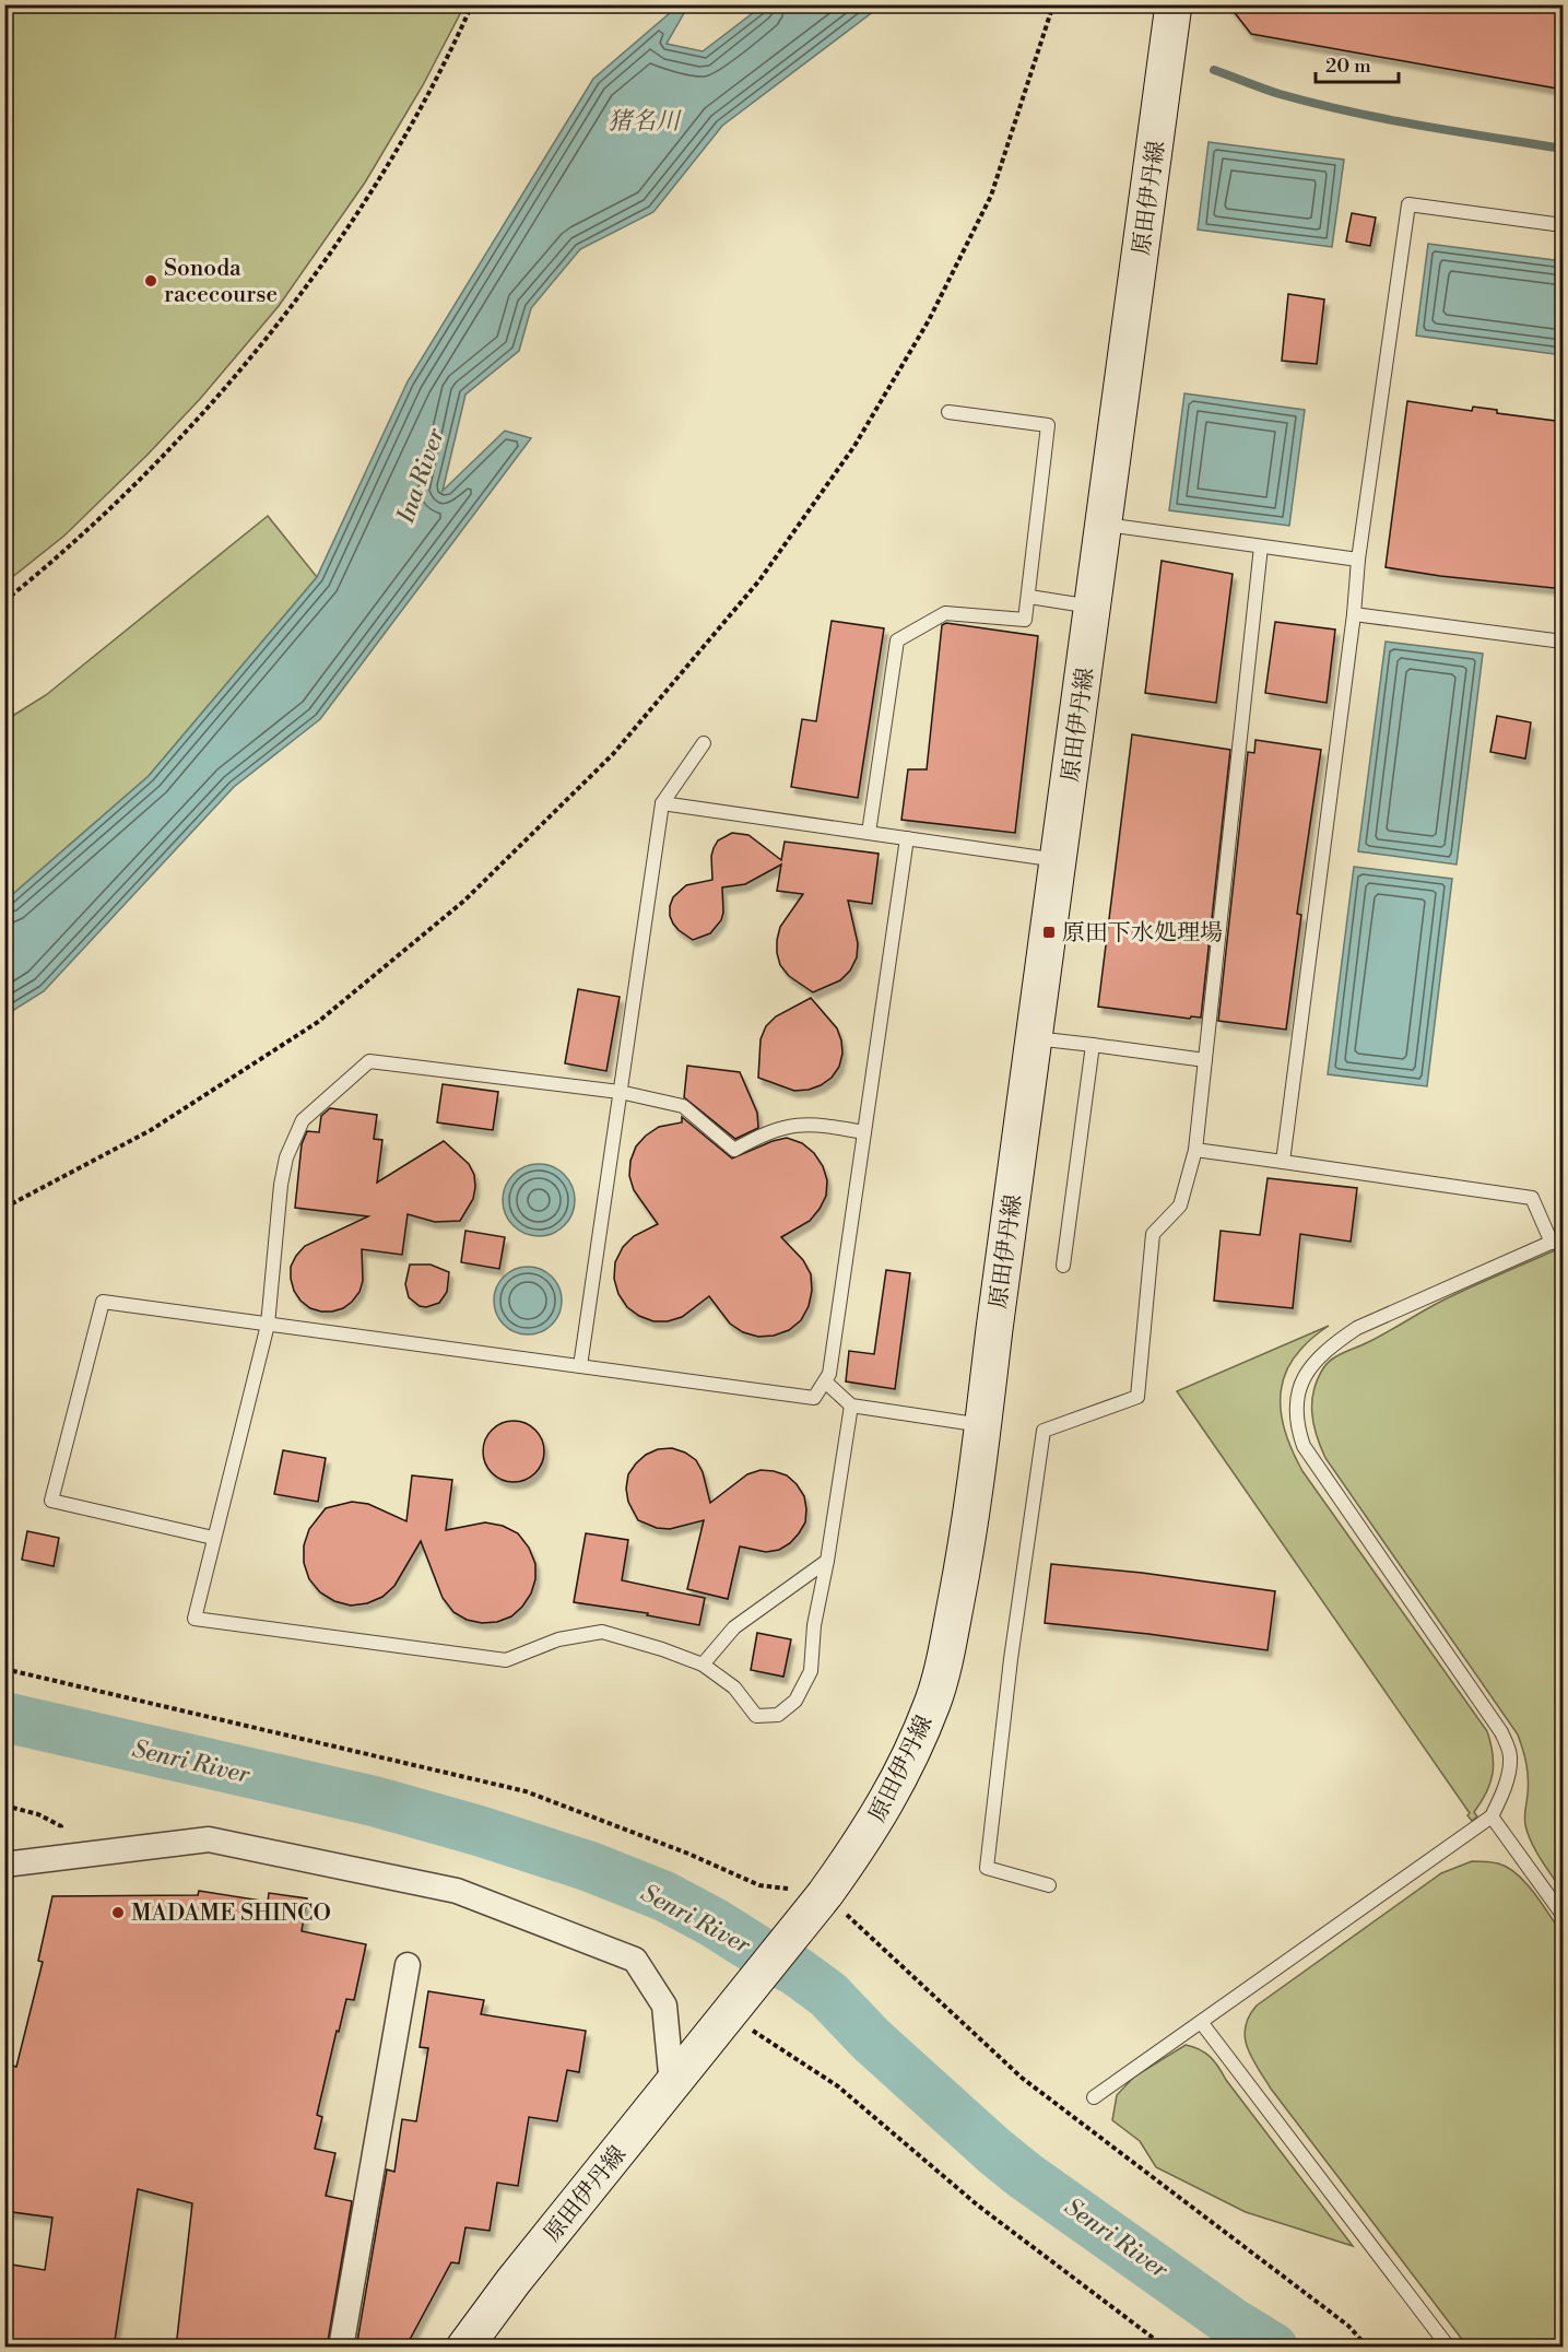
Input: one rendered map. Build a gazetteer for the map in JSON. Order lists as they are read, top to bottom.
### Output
{
  "streets": {
    "street": ["原田伊丹線"]
  },
  "water": ["猪名川", "Ina River", "Senri River"],
  "places": {
    "other": ["Sonoda racecourse", "MADAME SHINCO"],
    "transit": ["原田下水処理場"]
  },
  "scale_bar": "20 m"
}
